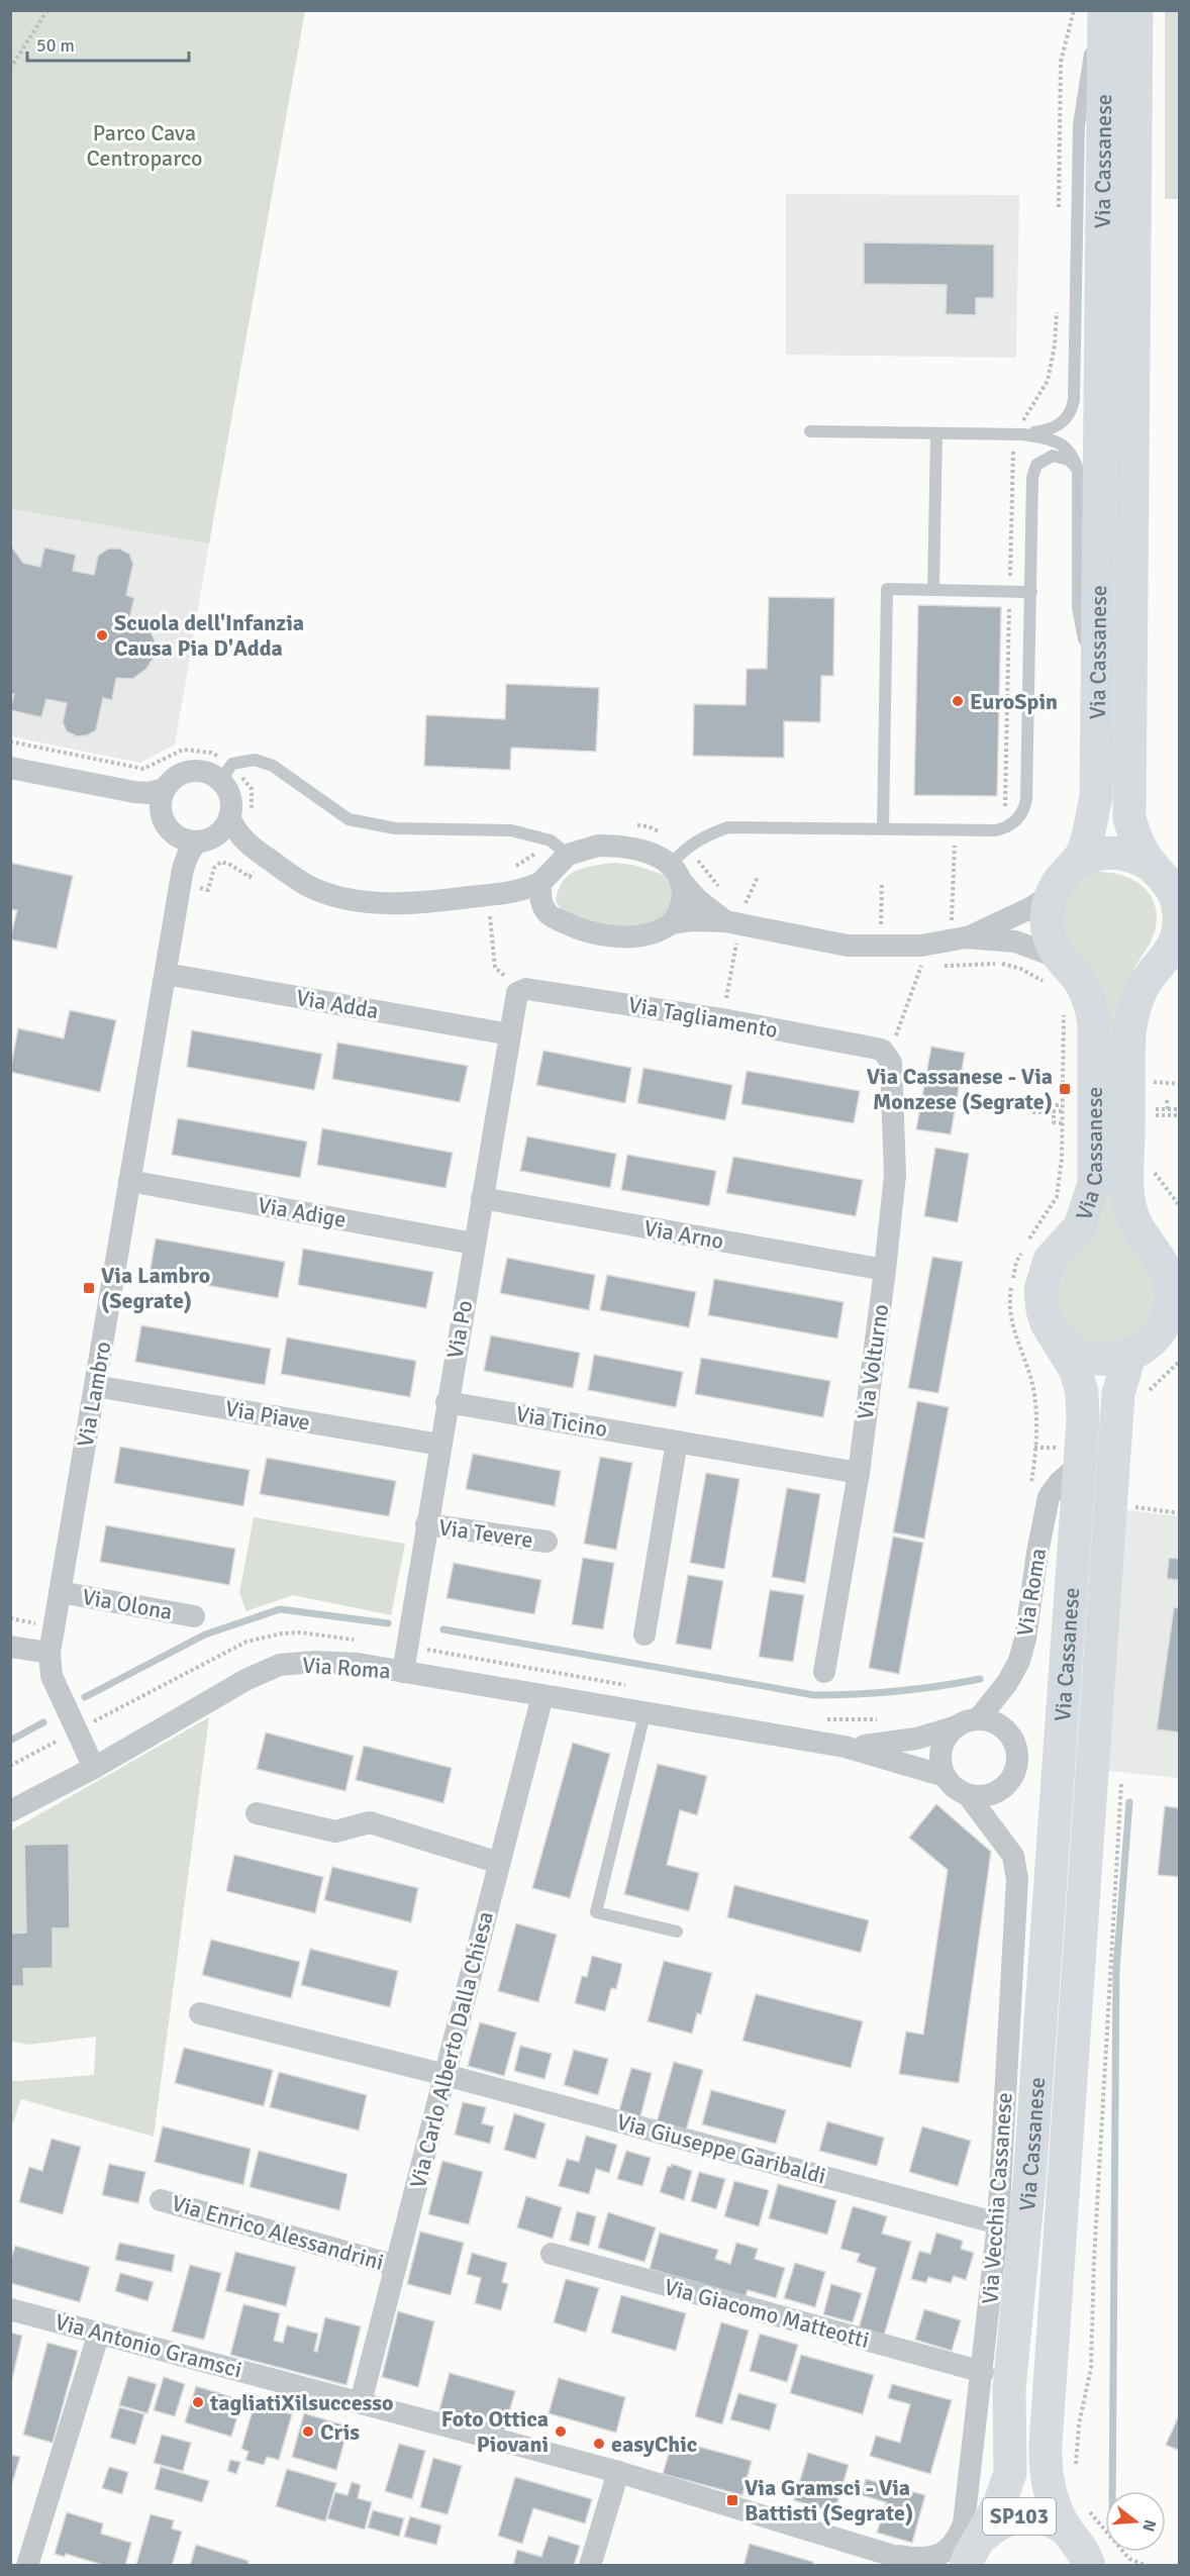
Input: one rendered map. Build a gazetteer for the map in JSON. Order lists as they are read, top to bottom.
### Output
{
  "streets": {
    "main road": ["Via Cassanese", "SP103"],
    "street": [
      "Via Adda",
      "Via Tagliamento",
      "Via Adige",
      "Via Arno",
      "Via Po",
      "Via Volturno",
      "Via Lambro",
      "Via Piave",
      "Via Ticino",
      "Via Tevere",
      "Via Roma",
      "Via Olona",
      "Via Carlo Alberto Dalla Chiesa",
      "Via Giuseppe Garibaldi",
      "Via Vecchia Cassanese",
      "Via Enrico Alessandrini",
      "Via Giacomo Matteotti",
      "Via Antonio Gramsci"
    ]
  },
  "crossings": [
    ["Via Cassanese", "Via Roma"],
    ["Via Adda", "Via Po"],
    ["Via Adda", "Via Lambro"],
    ["Via Tagliamento", "Via Po"],
    ["Via Tagliamento", "Via Volturno"],
    ["Via Adige", "Via Po"],
    ["Via Adige", "Via Lambro"],
    ["Via Arno", "Via Po"],
    ["Via Arno", "Via Volturno"],
    ["Via Po", "Via Piave"],
    ["Via Po", "Via Ticino"],
    ["Via Po", "Via Tevere"],
    ["Via Po", "Via Roma"],
    ["Via Volturno", "Via Ticino"],
    ["Via Lambro", "Via Piave"],
    ["Via Lambro", "Via Roma"],
    ["Via Lambro", "Via Olona"],
    ["Via Roma", "Via Carlo Alberto Dalla Chiesa"],
    ["Via Roma", "Via Vecchia Cassanese"],
    ["Via Carlo Alberto Dalla Chiesa", "Via Giuseppe Garibaldi"],
    ["Via Carlo Alberto Dalla Chiesa", "Via Enrico Alessandrini"],
    ["Via Carlo Alberto Dalla Chiesa", "Via Antonio Gramsci"],
    ["Via Giuseppe Garibaldi", "Via Vecchia Cassanese"],
    ["Via Vecchia Cassanese", "Via Giacomo Matteotti"],
    ["Via Vecchia Cassanese", "Via Antonio Gramsci"]
  ],
  "parks": ["Parco Cava Centroparco"],
  "places": {
    "other": [
      "Scuola dell'Infanzia Causa Pia D'Adda",
      "EuroSpin",
      "tagliatiXilsuccesso",
      "Cris",
      "Foto Ottica Piovani",
      "easyChic"
    ],
    "transit": ["Via Cassanese - Via Monzese (Segrate)", "Via Lambro (Segrate)", "Via Gramsci - Via Battisti (Segrate)"]
  },
  "scale_bar": "50 m",
  "north": "right"
}
